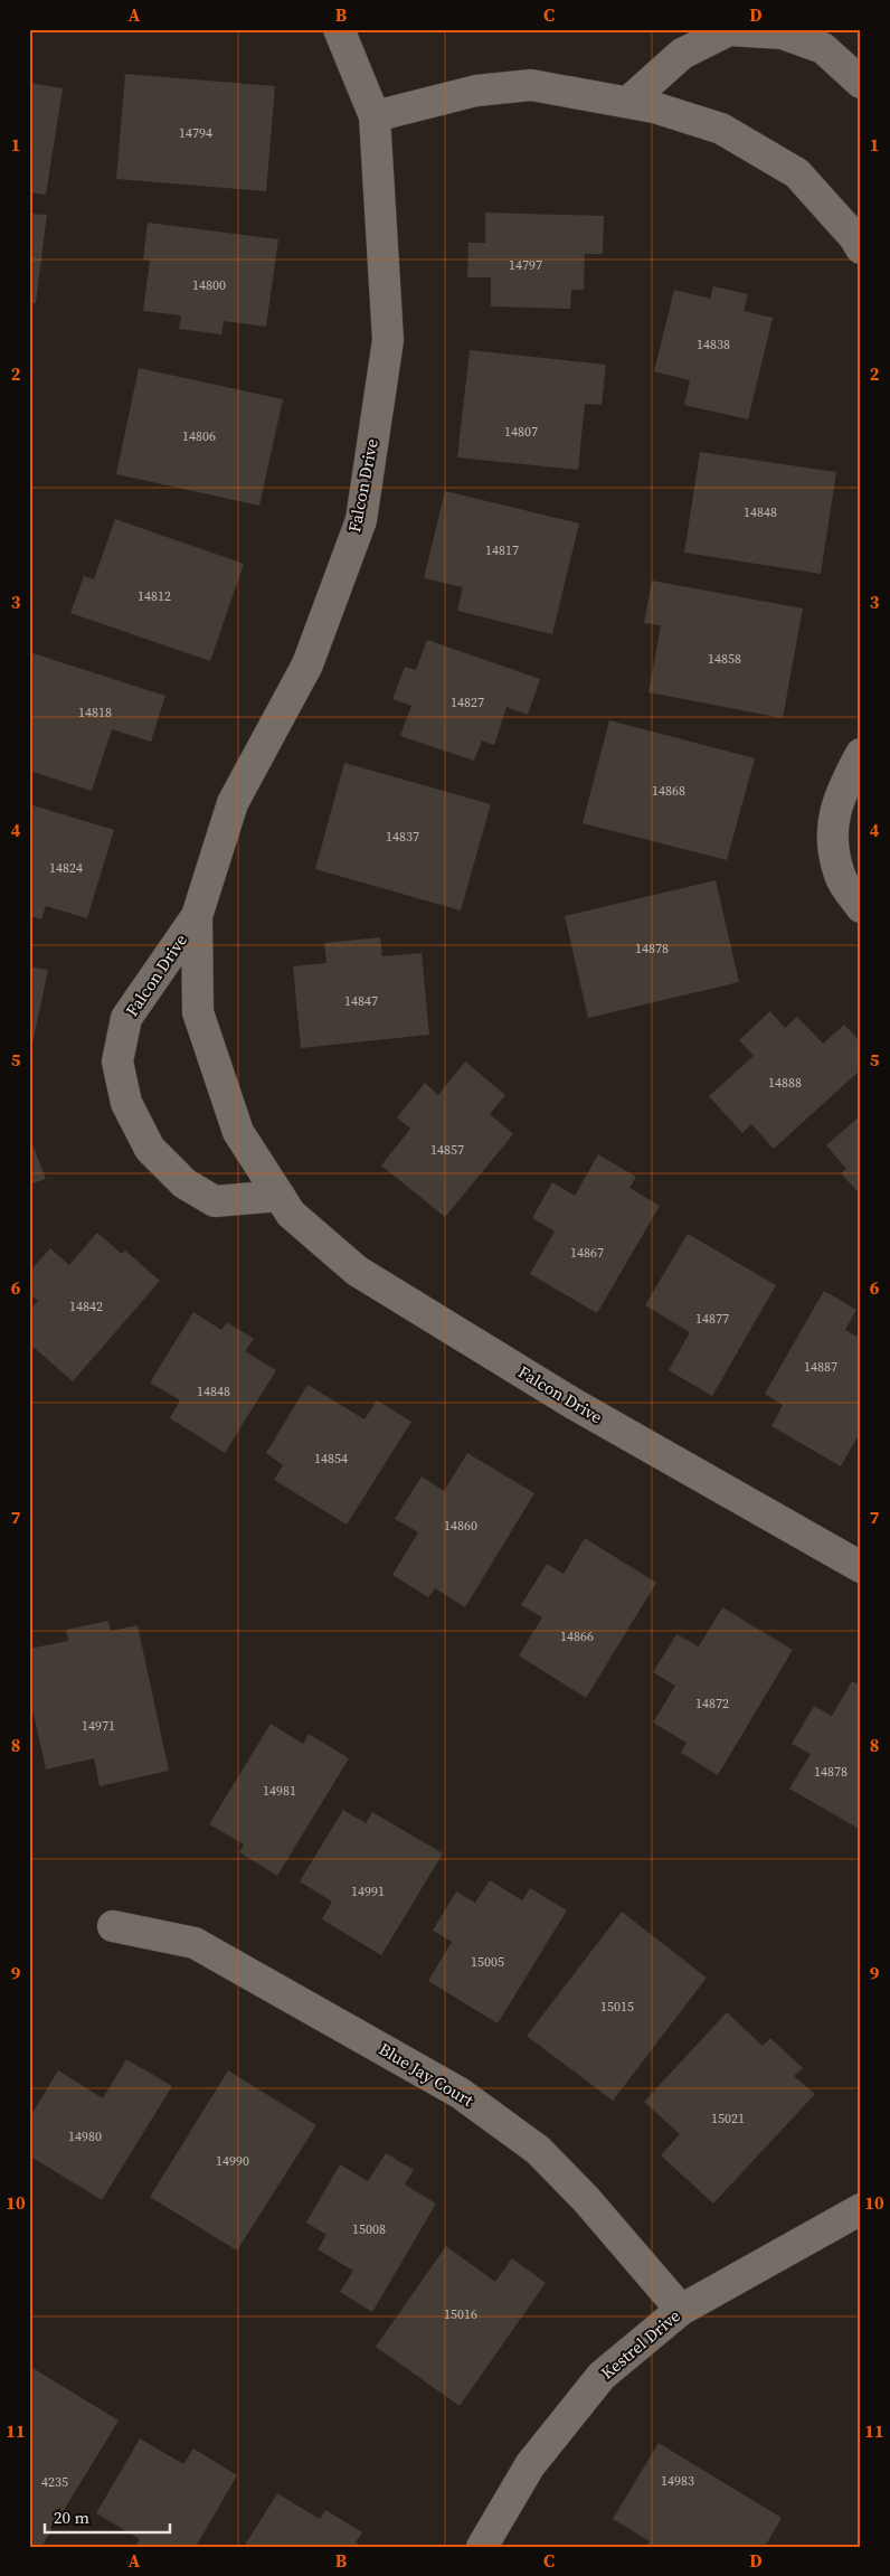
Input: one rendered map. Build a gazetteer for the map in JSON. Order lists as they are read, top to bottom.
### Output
{
  "streets": {
    "street": ["Falcon Drive", "Blue Jay Court", "Kestrel Drive"]
  },
  "crossings": [
    ["Blue Jay Court", "Kestrel Drive"]
  ],
  "house_numbers": [
    "14794",
    "14797",
    "14800",
    "14838",
    "14807",
    "14806",
    "14848",
    "14817",
    "14812",
    "14858",
    "14827",
    "14818",
    "14868",
    "14837",
    "14824",
    "14878",
    "14847",
    "14888",
    "14857",
    "14867",
    "14842",
    "14877",
    "14887",
    "14848",
    "14854",
    "14860",
    "14866",
    "14872",
    "14971",
    "14878",
    "14981",
    "14991",
    "15005",
    "15015",
    "15021",
    "14980",
    "14990",
    "15008",
    "15016",
    "14983",
    "4235"
  ],
  "scale_bar": "20 m",
  "grid": {
    "columns": [
      "A",
      "B",
      "C",
      "D"
    ],
    "rows": [
      "1",
      "2",
      "3",
      "4",
      "5",
      "6",
      "7",
      "8",
      "9",
      "10",
      "11"
    ]
  }
}
